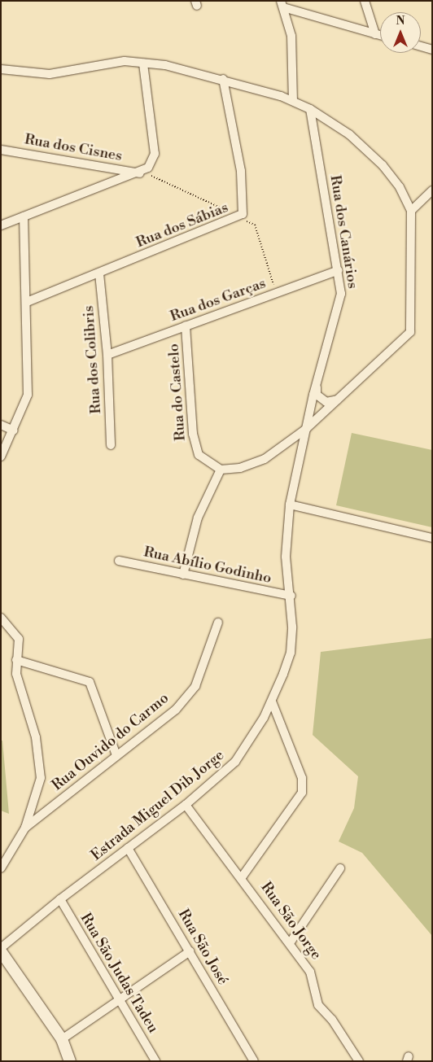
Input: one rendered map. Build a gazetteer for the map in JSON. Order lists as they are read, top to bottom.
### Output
{
  "streets": {
    "street": [
      "Rua dos Cisnes",
      "Rua dos Sábias",
      "Rua dos Canários",
      "Rua dos Garças",
      "Rua dos Colibris",
      "Rua do Castelo",
      "Rua Abílio Godinho",
      "Rua Ouvido do Carmo",
      "Estrada Miguel Dib Jorge",
      "Rua São Jorge",
      "Rua São José",
      "Rua São Judas Tadeu"
    ]
  },
  "crossings": [
    ["Rua dos Sábias", "Rua dos Colibris"],
    ["Rua dos Canários", "Rua dos Garças"],
    ["Rua dos Canários", "Estrada Miguel Dib Jorge"],
    ["Rua dos Garças", "Rua dos Colibris"],
    ["Rua dos Garças", "Rua do Castelo"],
    ["Rua Abílio Godinho", "Estrada Miguel Dib Jorge"],
    ["Estrada Miguel Dib Jorge", "Rua São Jorge"],
    ["Estrada Miguel Dib Jorge", "Rua São José"],
    ["Estrada Miguel Dib Jorge", "Rua São Judas Tadeu"]
  ],
  "north": "top"
}
